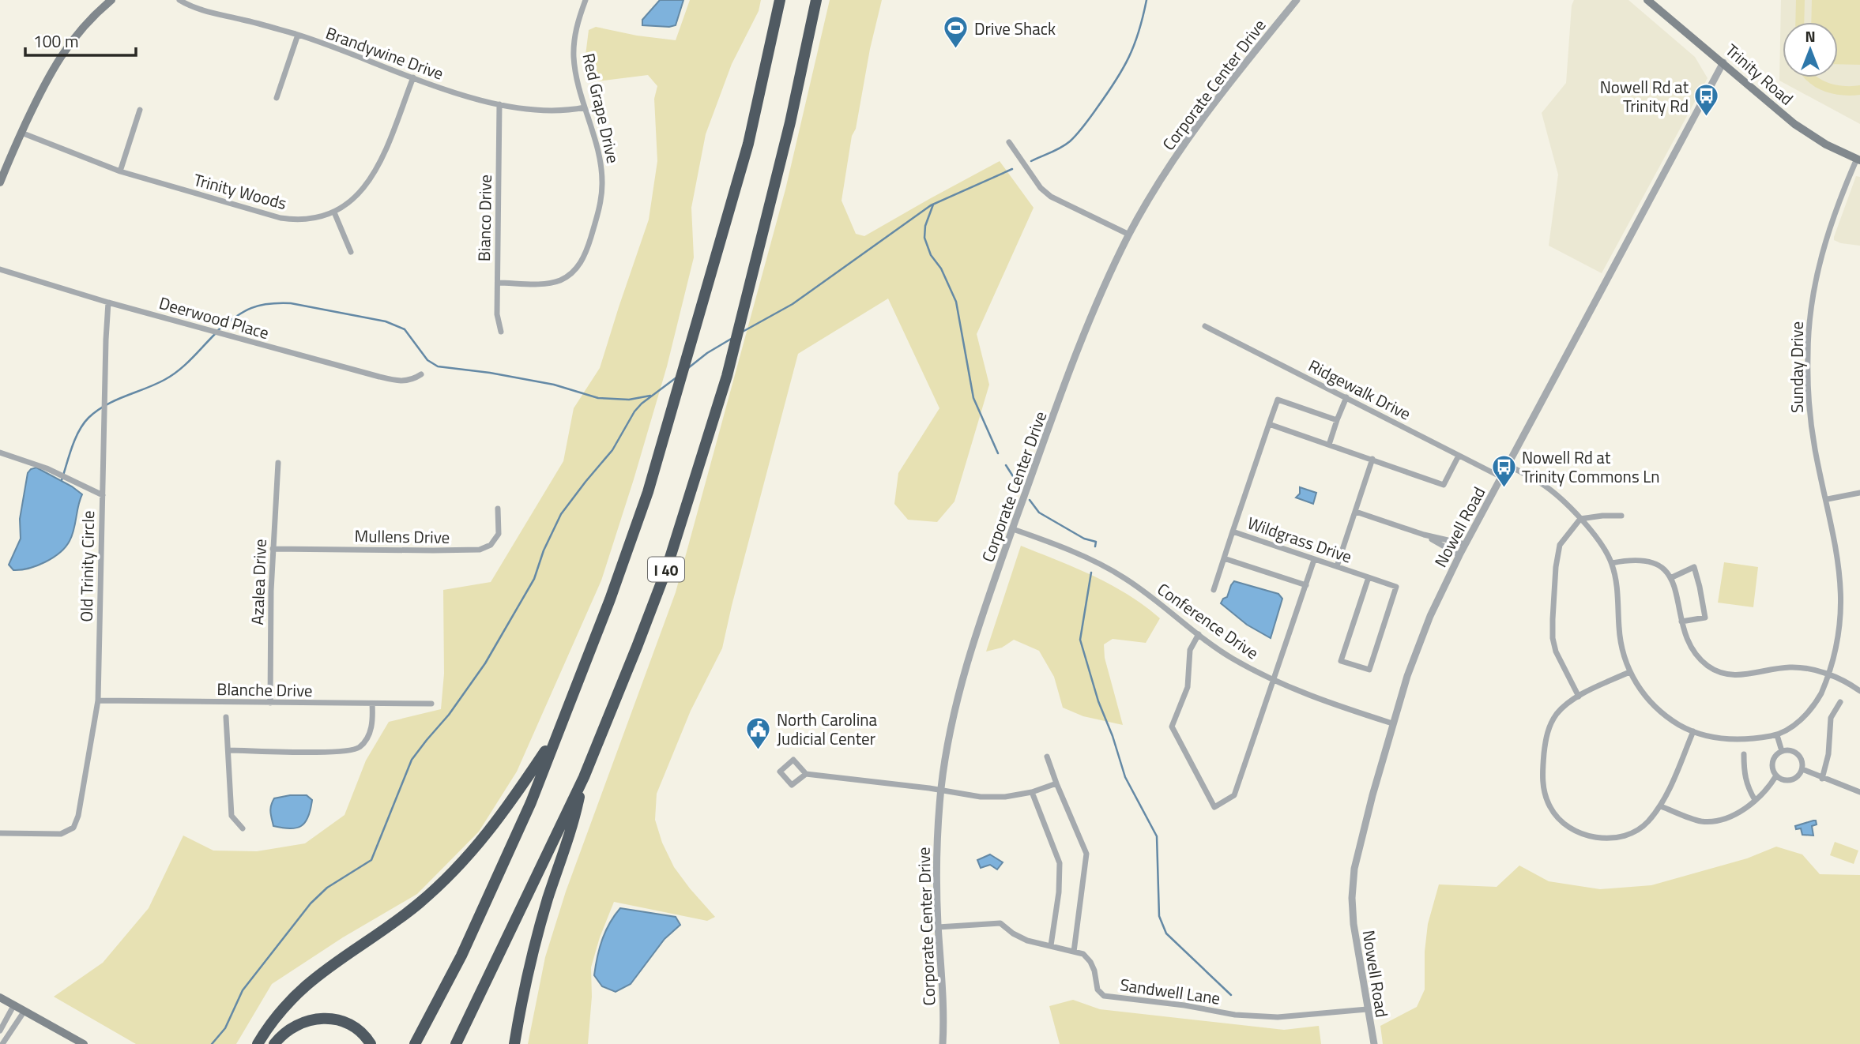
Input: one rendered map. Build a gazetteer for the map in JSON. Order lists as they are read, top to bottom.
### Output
{
  "streets": {
    "highway": ["I 40"],
    "main road": ["Trinity Road"],
    "street": [
      "Brandywine Drive",
      "Corporate Center Drive",
      "Red Grape Drive",
      "Trinity Woods",
      "Bianco Drive",
      "Deerwood Place",
      "Sunday Drive",
      "Ridgewalk Drive",
      "Nowell Road",
      "Mullens Drive",
      "Wildgrass Drive",
      "Old Trinity Circle",
      "Azalea Drive",
      "Conference Drive",
      "Blanche Drive",
      "Sandwell Lane"
    ]
  },
  "crossings": [
    ["Brandywine Drive", "Red Grape Drive"],
    ["Brandywine Drive", "Trinity Woods"],
    ["Brandywine Drive", "Bianco Drive"],
    ["Trinity Road", "Sunday Drive"],
    ["Trinity Road", "Nowell Road"],
    ["Corporate Center Drive", "Conference Drive"],
    ["Corporate Center Drive", "Sandwell Lane"],
    ["Red Grape Drive", "Bianco Drive"],
    ["Deerwood Place", "Old Trinity Circle"],
    ["Ridgewalk Drive", "Nowell Road"],
    ["Nowell Road", "Conference Drive"],
    ["Nowell Road", "Sandwell Lane"],
    ["Mullens Drive", "Azalea Drive"],
    ["Old Trinity Circle", "Blanche Drive"],
    ["Azalea Drive", "Blanche Drive"]
  ],
  "places": {
    "sports": ["Drive Shack"],
    "bus stop": ["Nowell Rd at Trinity Rd", "Nowell Rd at Trinity Commons Ln"],
    "public building": ["North Carolina Judicial Center"]
  },
  "scale_bar": "100 m",
  "north": "top"
}
